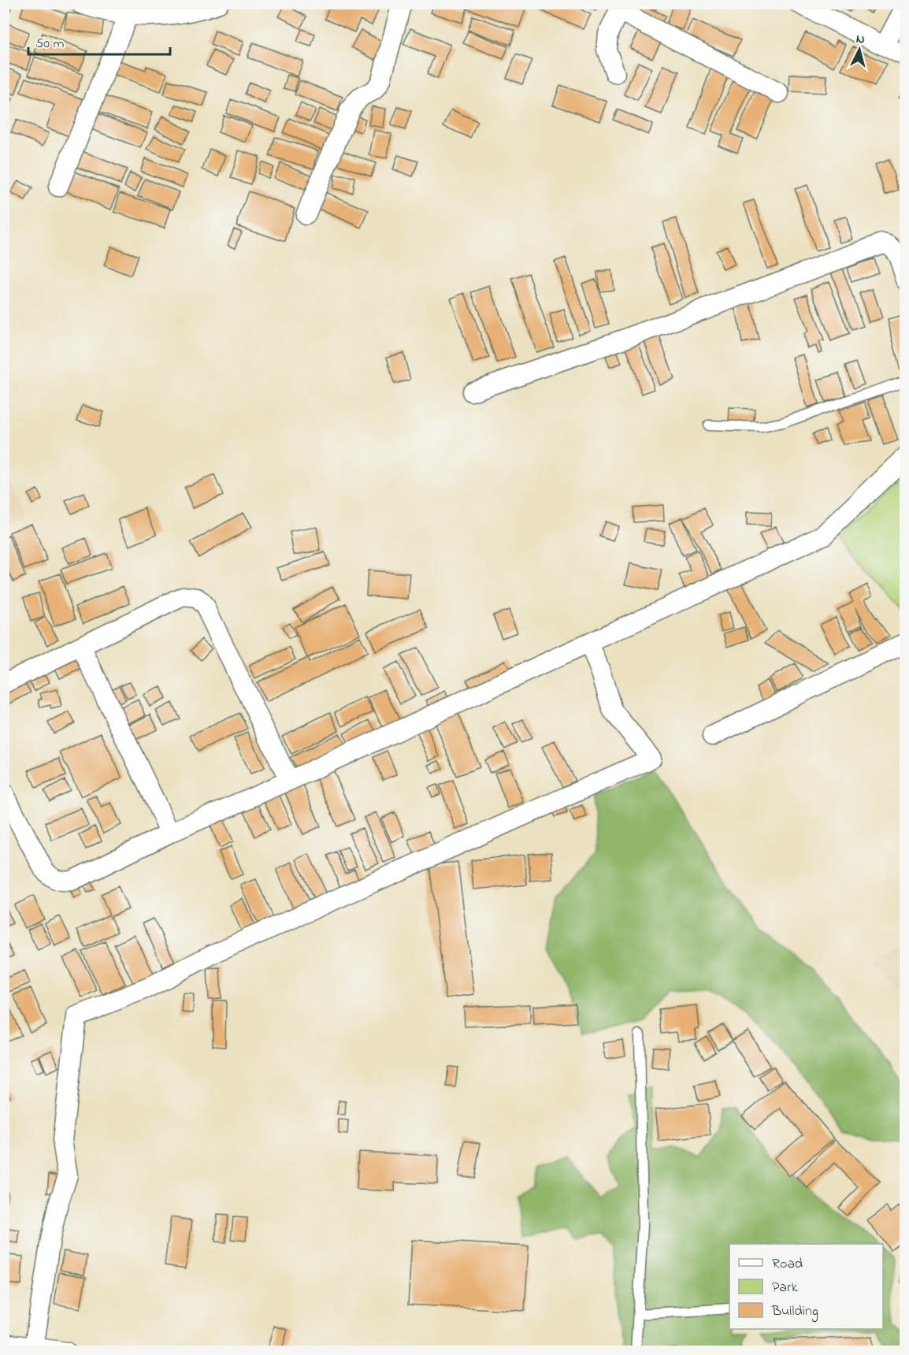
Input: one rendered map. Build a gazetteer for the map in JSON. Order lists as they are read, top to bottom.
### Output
{
  "legend": ["Road", "Park", "Building"],
  "scale_bar": "50 m",
  "north": "top"
}
